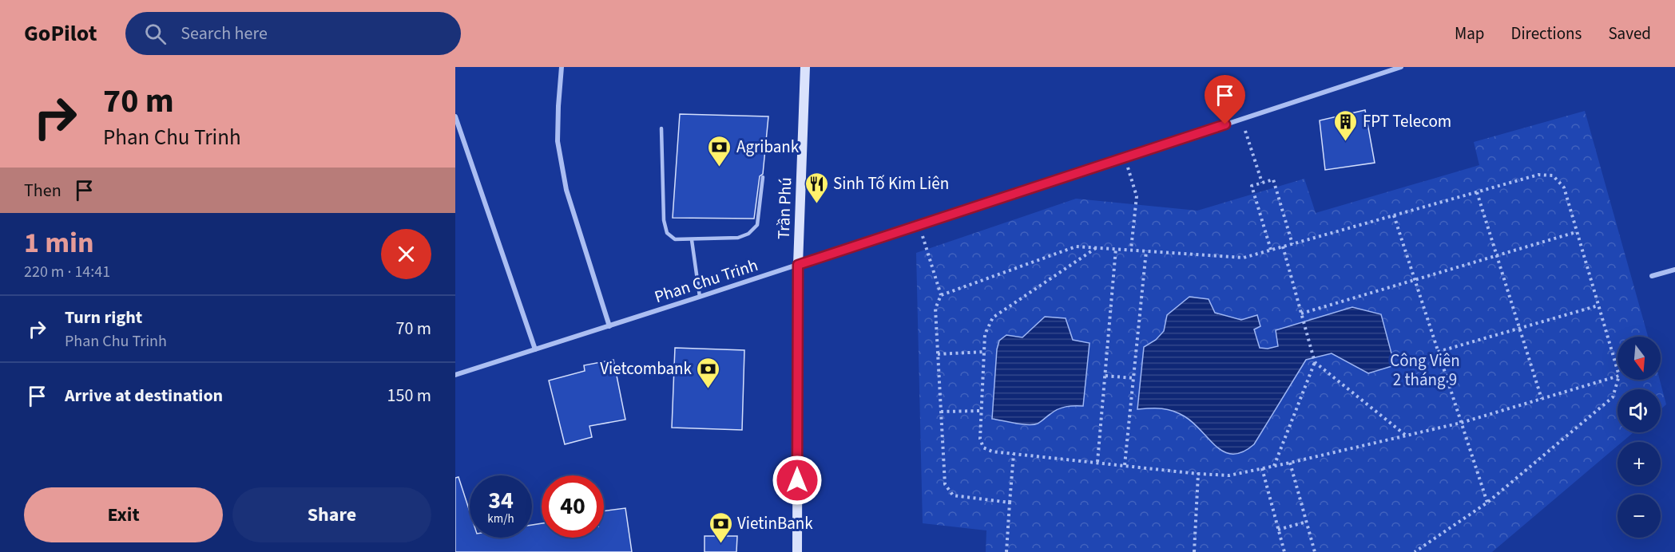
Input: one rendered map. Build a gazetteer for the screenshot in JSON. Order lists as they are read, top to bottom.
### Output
{
  "streets": {
    "street": ["Trần Phú", "Phan Chu Trinh"]
  },
  "crossings": [
    ["Trần Phú", "Phan Chu Trinh"]
  ],
  "parks": ["Công Viên 2 tháng 9"],
  "places": {
    "building": ["FPT Telecom"],
    "bank": ["Agribank", "Vietcombank", "VietinBank"],
    "restaurant": ["Sinh Tố Kim Liên"]
  },
  "north": "bottom",
  "page": {
    "header": "GoPilot",
    "search": "Search here",
    "nav": ["Map", "Directions", "Saved"],
    "turn": ["70 m", "Phan Chu Trinh"],
    "then": "Then",
    "heading": ["1 min", "220 m · 14:41"],
    "list": [
      {
        "name": "Turn right",
        "note": "Phan Chu Trinh",
        "value": "70 m"
      },
      {
        "name": "Arrive at destination",
        "value": "150 m"
      }
    ],
    "map_buttons": ["+", "−"],
    "speed": "34 km/h",
    "limit": "40",
    "buttons": ["Exit", "Share"]
  }
}
